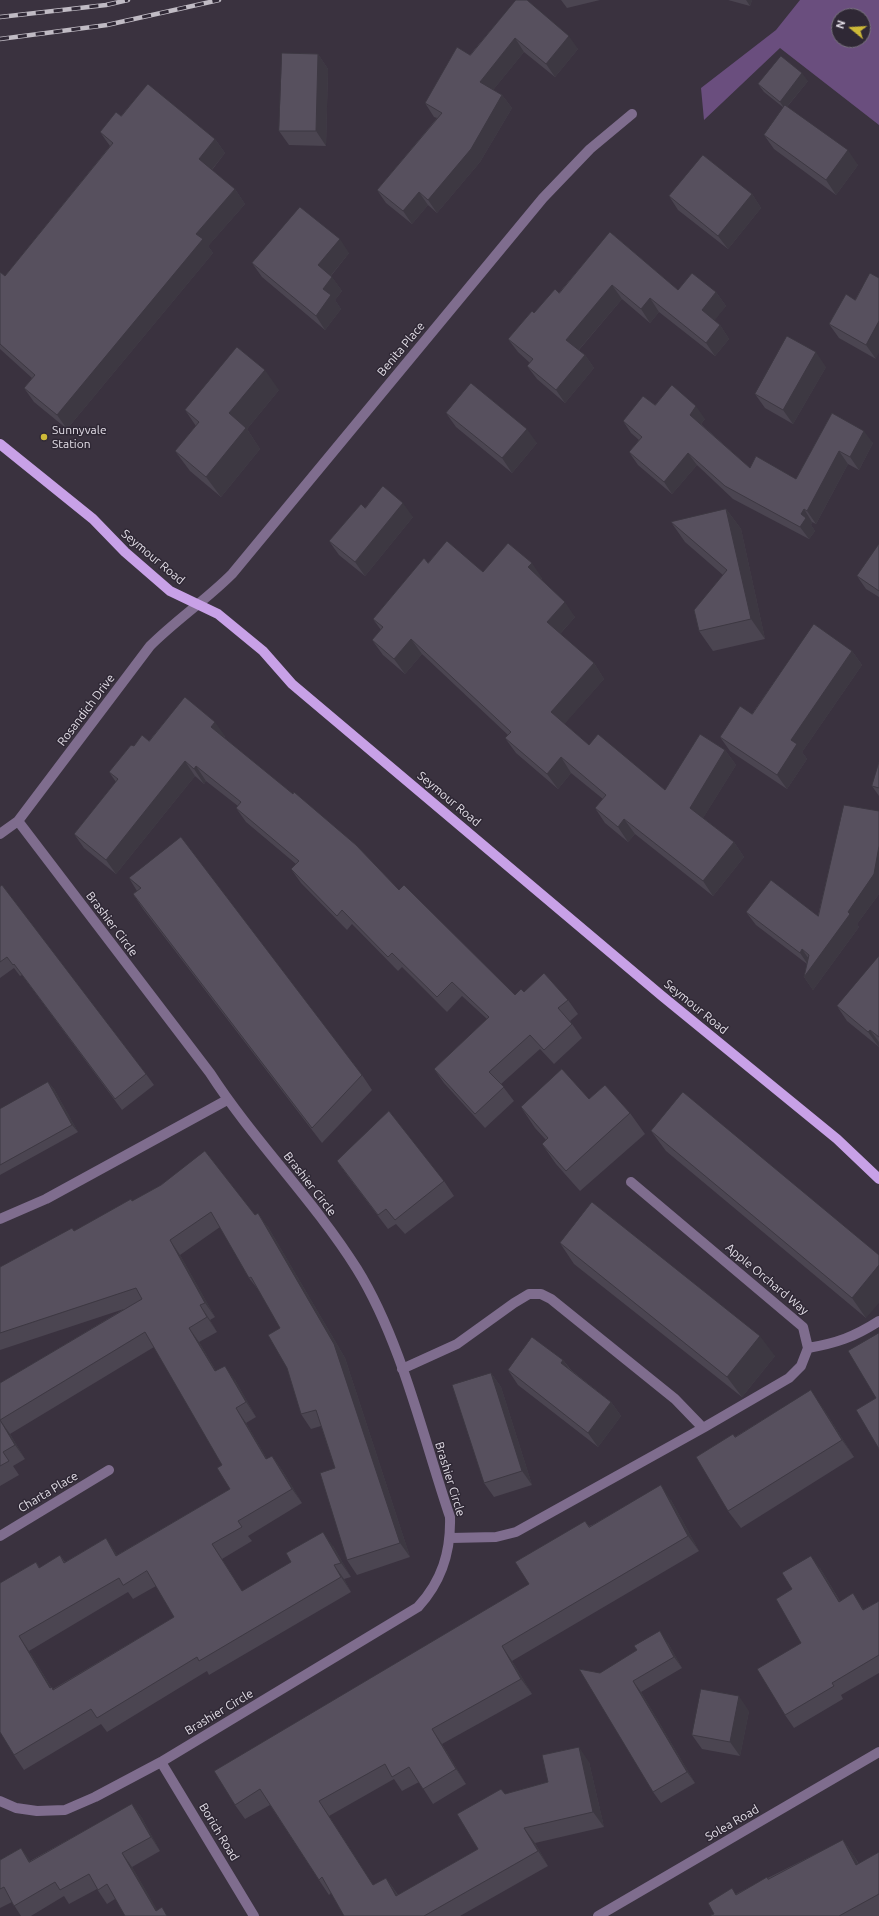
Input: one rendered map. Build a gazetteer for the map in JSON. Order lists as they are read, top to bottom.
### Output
{
  "streets": {
    "main road": ["Seymour Road"],
    "street": [
      "Benita Place",
      "Rosandich Drive",
      "Brashier Circle",
      "Apple Orchard Way",
      "Charta Place",
      "Solea Road",
      "Borich Road"
    ]
  },
  "crossings": [
    ["Benita Place", "Seymour Road"],
    ["Benita Place", "Rosandich Drive"],
    ["Seymour Road", "Rosandich Drive"],
    ["Rosandich Drive", "Brashier Circle"],
    ["Brashier Circle", "Borich Road"]
  ],
  "places": ["Sunnyvale Station"],
  "north": "left"
}
